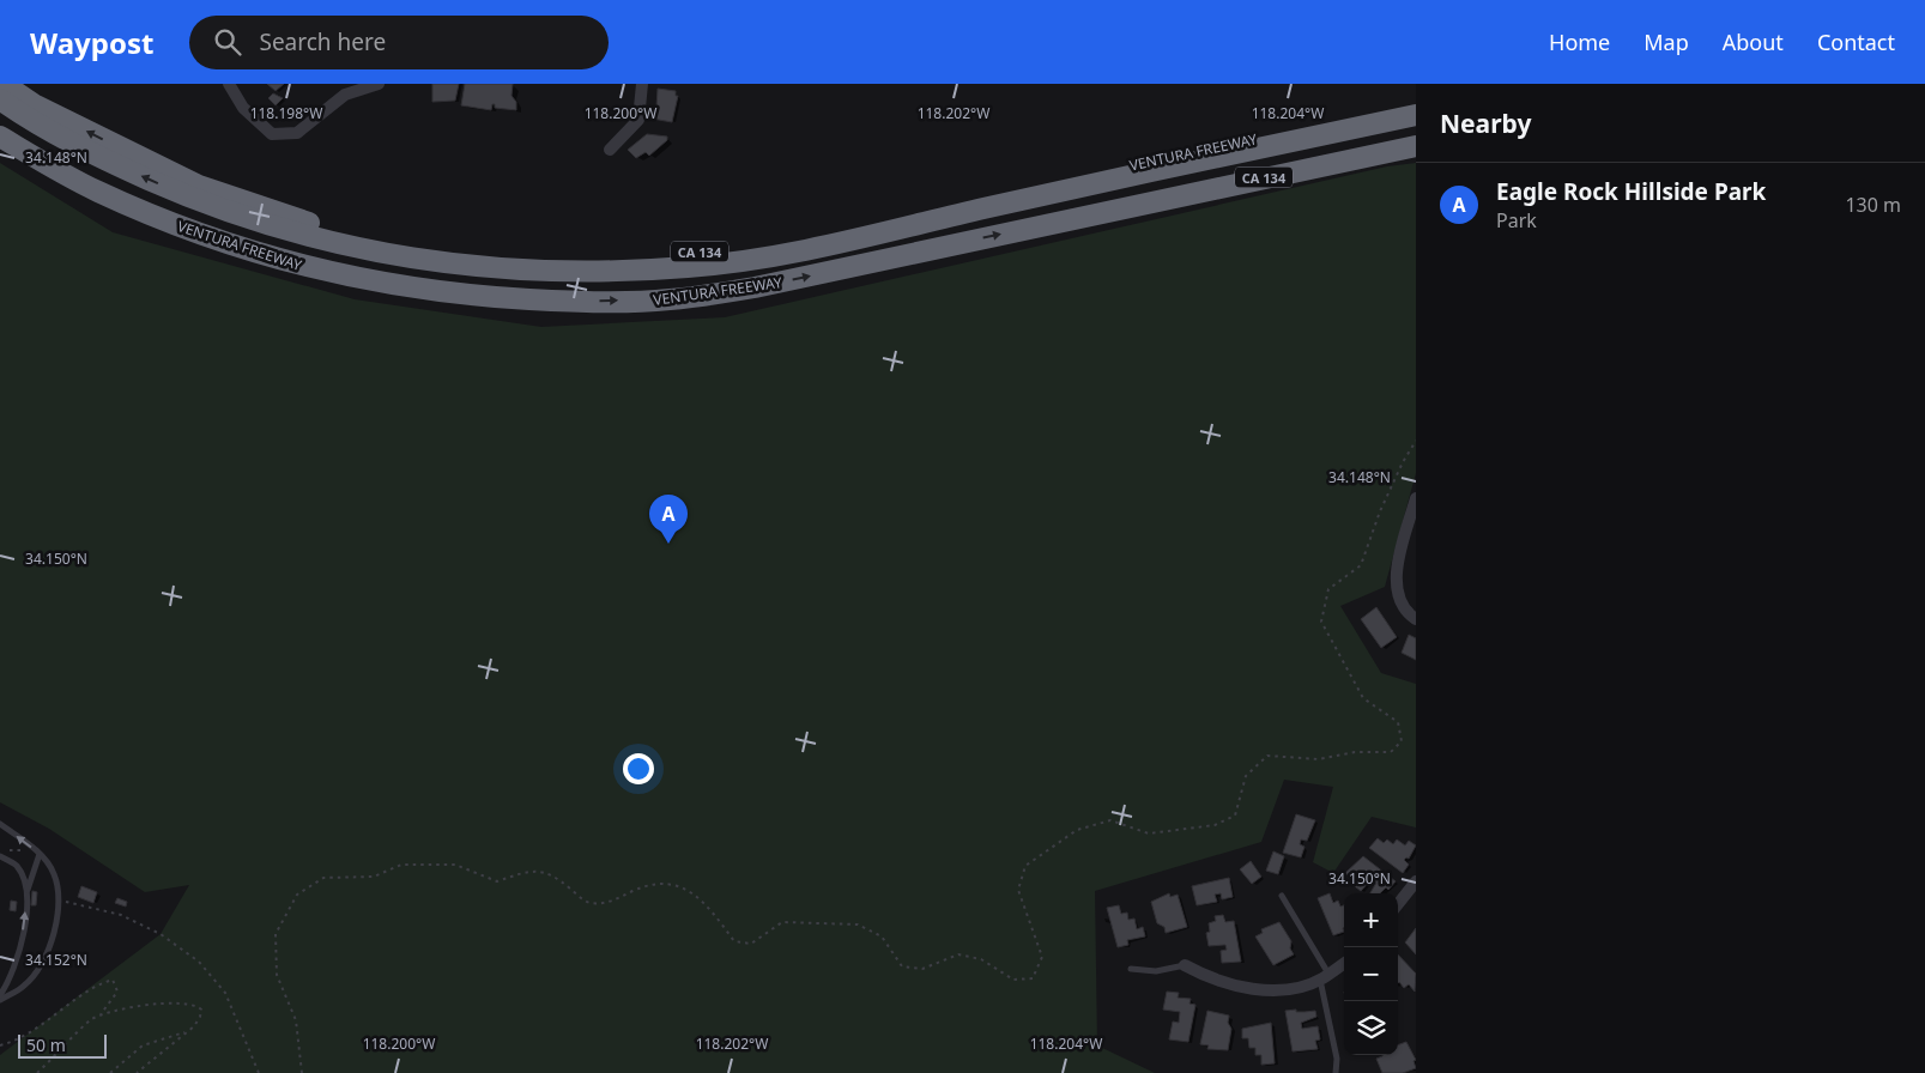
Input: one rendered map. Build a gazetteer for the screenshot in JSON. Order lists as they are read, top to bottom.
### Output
{
  "streets": {
    "highway": ["VENTURA FREEWAY", "CA 134"]
  },
  "scale_bar": "50 m",
  "page": {
    "header": "Waypost",
    "search": "Search here",
    "nav": [
      "Home",
      "Map",
      "About",
      "Contact"
    ],
    "heading": "Nearby",
    "list": [
      {
        "mark": "A",
        "name": "Eagle Rock Hillside Park",
        "note": "Park",
        "value": "130 m"
      }
    ],
    "pins": "A",
    "map_buttons": ["+", "−"],
    "scale": "50 m"
  },
  "coordinates": [
    "118.198°W",
    "118.200°W",
    "118.202°W",
    "118.204°W",
    "34.148°N",
    "34.150°N",
    "34.152°N"
  ]
}
